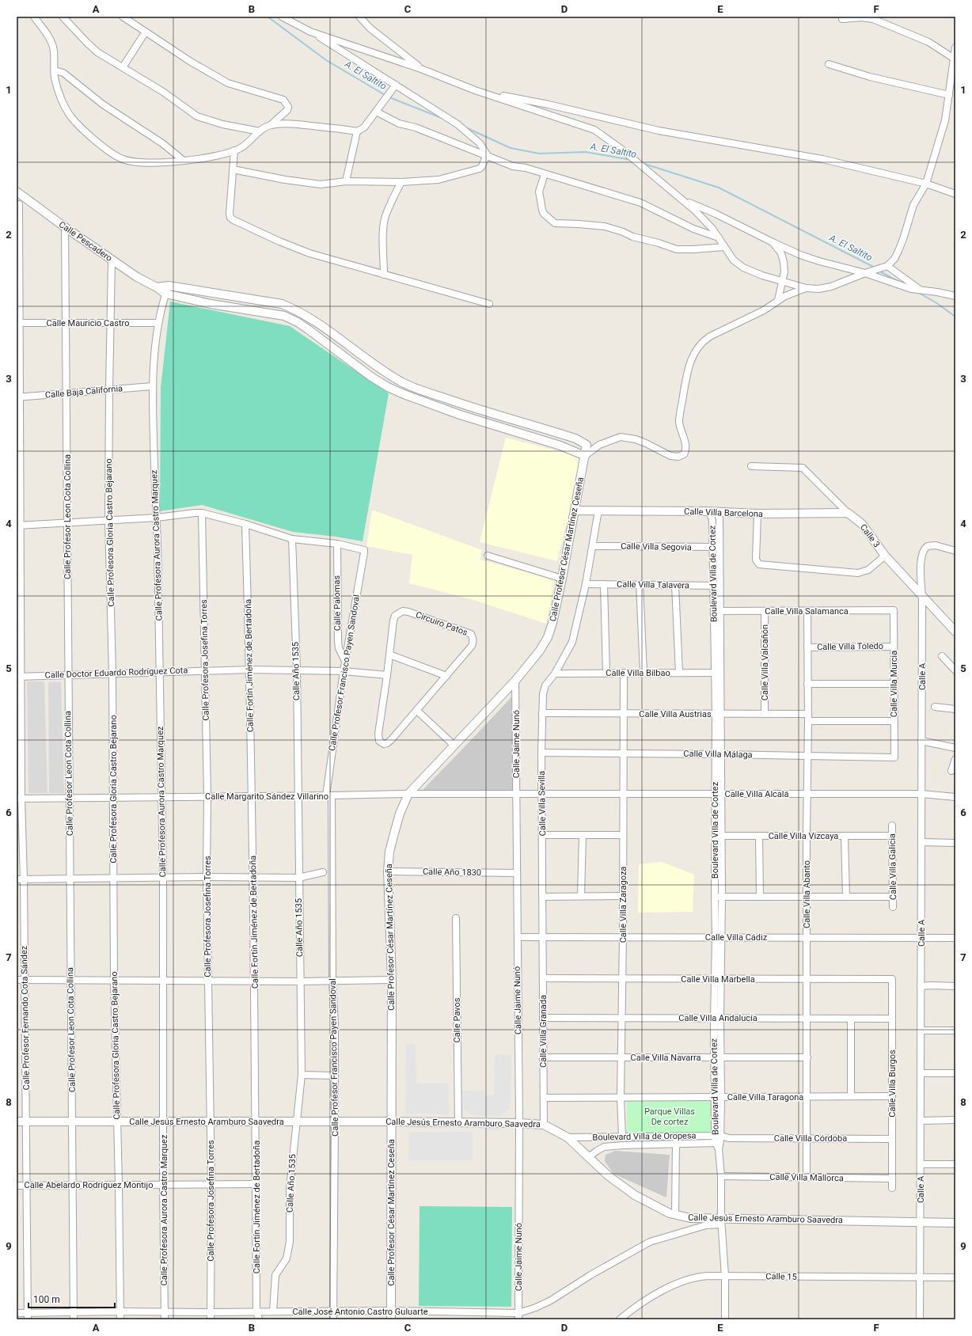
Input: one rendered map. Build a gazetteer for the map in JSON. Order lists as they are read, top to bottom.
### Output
{
  "streets": {
    "street": [
      "Calle Pescadero",
      "Calle Mauricio Castro",
      "Calle Baja California",
      "Calle Villa Barcelona",
      "Calle Profesor Leon Cota Collina",
      "Calle Profesora Gloria Castro Bejarano",
      "Calle 3",
      "Calle Profesora Aurora Castro Marquez",
      "Calle Villa Segovia",
      "Calle Profesor César Martínez Ceseña",
      "Boulevard Villa de Cortez",
      "Calle Villa Talavera",
      "Calle Palomas",
      "Calle Villa Salamanca",
      "Circuiro Patos",
      "Calle Villa Toledo",
      "Calle Profesora Josefina Torres",
      "Calle Villa Valcañón",
      "Calle Fortín Jiménez de Bertadoña",
      "Calle Año 1535",
      "Calle Doctor Eduardo Rodríguez Cota",
      "Calle Profesor Francisco Payen Sandoval",
      "Calle Villa Bilbao",
      "Calle A",
      "Calle Villa Murcia",
      "Calle Villa Austrias",
      "Calle Jaime Nunó",
      "Calle Villa Málaga",
      "Calle Villa Alcalá",
      "Calle Margarito Sández Villarino",
      "Calle Villa Sevilla",
      "Calle Villa Vizcaya",
      "Calle Villa Galicia",
      "Calle Año 1830",
      "Calle Villa Abanto",
      "Calle Villa Zaragoza",
      "Calle Villa Cádiz",
      "Calle Villa Marbella",
      "Calle Profesor Fernando Cota Sández",
      "Calle Villa Andalucía",
      "Calle Pavos",
      "Calle Villa Granada",
      "Calle Villa Navarra",
      "Calle Villa Burgos",
      "Calle Villa Taragona",
      "Calle Jesús Ernesto Aramburo Saavedra",
      "Boulevard Villa de Oropesa",
      "Calle Villa Córdoba",
      "Calle Villa Mallorca",
      "Calle Abelardo Rodríguez Montijo",
      "Calle 15",
      "Calle José Antonio Castro Guluarte"
    ]
  },
  "crossings": [
    ["Calle Pescadero", "Calle Profesor Leon Cota Collina"],
    ["Calle Pescadero", "Calle Profesora Gloria Castro Bejarano"],
    ["Calle Pescadero", "Calle Profesora Aurora Castro Marquez"],
    ["Calle Pescadero", "Calle Profesor Fernando Cota Sández"],
    ["Calle Mauricio Castro", "Calle Profesor Leon Cota Collina"],
    ["Calle Mauricio Castro", "Calle Profesora Gloria Castro Bejarano"],
    ["Calle Mauricio Castro", "Calle Profesora Aurora Castro Marquez"],
    ["Calle Mauricio Castro", "Calle Profesor Fernando Cota Sández"],
    ["Calle Baja California", "Calle Profesor Leon Cota Collina"],
    ["Calle Baja California", "Calle Profesora Gloria Castro Bejarano"],
    ["Calle Baja California", "Calle Profesora Aurora Castro Marquez"],
    ["Calle Baja California", "Calle Profesor Fernando Cota Sández"],
    ["Calle Villa Barcelona", "Calle 3"],
    ["Calle Villa Barcelona", "Calle Profesor César Martínez Ceseña"],
    ["Calle Villa Barcelona", "Boulevard Villa de Cortez"],
    ["Calle Profesor Leon Cota Collina", "Calle Doctor Eduardo Rodríguez Cota"],
    ["Calle Profesor Leon Cota Collina", "Calle Margarito Sández Villarino"],
    ["Calle Profesor Leon Cota Collina", "Calle Jesús Ernesto Aramburo Saavedra"],
    ["Calle Profesor Leon Cota Collina", "Calle Abelardo Rodríguez Montijo"],
    ["Calle Profesor Leon Cota Collina", "Calle José Antonio Castro Guluarte"],
    ["Calle Profesora Gloria Castro Bejarano", "Calle Doctor Eduardo Rodríguez Cota"],
    ["Calle Profesora Gloria Castro Bejarano", "Calle Margarito Sández Villarino"],
    ["Calle Profesora Gloria Castro Bejarano", "Calle Jesús Ernesto Aramburo Saavedra"],
    ["Calle Profesora Gloria Castro Bejarano", "Calle Abelardo Rodríguez Montijo"],
    ["Calle Profesora Gloria Castro Bejarano", "Calle José Antonio Castro Guluarte"],
    ["Calle 3", "Calle A"],
    ["Calle Profesora Aurora Castro Marquez", "Calle Doctor Eduardo Rodríguez Cota"],
    ["Calle Profesora Aurora Castro Marquez", "Calle Margarito Sández Villarino"],
    ["Calle Profesora Aurora Castro Marquez", "Calle Jesús Ernesto Aramburo Saavedra"],
    ["Calle Profesora Aurora Castro Marquez", "Calle Abelardo Rodríguez Montijo"],
    ["Calle Profesora Aurora Castro Marquez", "Calle José Antonio Castro Guluarte"],
    ["Calle Villa Segovia", "Boulevard Villa de Cortez"],
    ["Calle Profesor César Martínez Ceseña", "Calle Jaime Nunó"],
    ["Calle Profesor César Martínez Ceseña", "Calle Margarito Sández Villarino"],
    ["Calle Profesor César Martínez Ceseña", "Calle Año 1830"],
    ["Calle Profesor César Martínez Ceseña", "Calle Jesús Ernesto Aramburo Saavedra"],
    ["Calle Profesor César Martínez Ceseña", "Calle José Antonio Castro Guluarte"],
    ["Boulevard Villa de Cortez", "Calle Villa Talavera"],
    ["Boulevard Villa de Cortez", "Calle Villa Salamanca"],
    ["Boulevard Villa de Cortez", "Calle Villa Bilbao"],
    ["Boulevard Villa de Cortez", "Calle Villa Austrias"],
    ["Boulevard Villa de Cortez", "Calle Villa Málaga"],
    ["Boulevard Villa de Cortez", "Calle Villa Alcalá"],
    ["Boulevard Villa de Cortez", "Calle Villa Vizcaya"],
    ["Boulevard Villa de Cortez", "Calle Villa Cádiz"],
    ["Boulevard Villa de Cortez", "Calle Villa Marbella"],
    ["Boulevard Villa de Cortez", "Calle Villa Andalucía"],
    ["Boulevard Villa de Cortez", "Calle Villa Navarra"],
    ["Boulevard Villa de Cortez", "Calle Villa Taragona"],
    ["Boulevard Villa de Cortez", "Calle Jesús Ernesto Aramburo Saavedra"],
    ["Boulevard Villa de Cortez", "Boulevard Villa de Oropesa"],
    ["Boulevard Villa de Cortez", "Calle Villa Córdoba"],
    ["Boulevard Villa de Cortez", "Calle Villa Mallorca"],
    ["Boulevard Villa de Cortez", "Calle 15"],
    ["Boulevard Villa de Cortez", "Calle José Antonio Castro Guluarte"],
    ["Calle Palomas", "Calle Profesor Francisco Payen Sandoval"],
    ["Calle Villa Salamanca", "Calle Villa Valcañón"],
    ["Calle Villa Salamanca", "Calle Villa Murcia"],
    ["Calle Villa Salamanca", "Calle Villa Abanto"],
    ["Circuiro Patos", "Calle Doctor Eduardo Rodríguez Cota"],
    ["Calle Villa Toledo", "Calle Villa Murcia"],
    ["Calle Villa Toledo", "Calle Villa Abanto"],
    ["Calle Profesora Josefina Torres", "Calle Doctor Eduardo Rodríguez Cota"],
    ["Calle Profesora Josefina Torres", "Calle Margarito Sández Villarino"],
    ["Calle Profesora Josefina Torres", "Calle Jesús Ernesto Aramburo Saavedra"],
    ["Calle Profesora Josefina Torres", "Calle Abelardo Rodríguez Montijo"],
    ["Calle Profesora Josefina Torres", "Calle José Antonio Castro Guluarte"],
    ["Calle Villa Valcañón", "Calle Villa Austrias"],
    ["Calle Fortín Jiménez de Bertadoña", "Calle Doctor Eduardo Rodríguez Cota"],
    ["Calle Fortín Jiménez de Bertadoña", "Calle Margarito Sández Villarino"],
    ["Calle Fortín Jiménez de Bertadoña", "Calle Jesús Ernesto Aramburo Saavedra"],
    ["Calle Fortín Jiménez de Bertadoña", "Calle Abelardo Rodríguez Montijo"],
    ["Calle Fortín Jiménez de Bertadoña", "Calle José Antonio Castro Guluarte"],
    ["Calle Año 1535", "Calle Doctor Eduardo Rodríguez Cota"],
    ["Calle Año 1535", "Calle Margarito Sández Villarino"],
    ["Calle Año 1535", "Calle Jesús Ernesto Aramburo Saavedra"],
    ["Calle Año 1535", "Calle José Antonio Castro Guluarte"],
    ["Calle Doctor Eduardo Rodríguez Cota", "Calle Profesor Francisco Payen Sandoval"],
    ["Calle Doctor Eduardo Rodríguez Cota", "Calle Profesor Fernando Cota Sández"],
    ["Calle Profesor Francisco Payen Sandoval", "Calle Margarito Sández Villarino"],
    ["Calle Profesor Francisco Payen Sandoval", "Calle Jesús Ernesto Aramburo Saavedra"],
    ["Calle Profesor Francisco Payen Sandoval", "Calle José Antonio Castro Guluarte"],
    ["Calle Villa Bilbao", "Calle Villa Sevilla"],
    ["Calle Villa Bilbao", "Calle Villa Zaragoza"],
    ["Calle A", "Calle Villa Alcalá"],
    ["Calle A", "Calle Villa Cádiz"],
    ["Calle A", "Calle Jesús Ernesto Aramburo Saavedra"],
    ["Calle A", "Calle 15"],
    ["Calle Villa Murcia", "Calle Villa Málaga"],
    ["Calle Villa Austrias", "Calle Villa Sevilla"],
    ["Calle Villa Austrias", "Calle Villa Abanto"],
    ["Calle Villa Austrias", "Calle Villa Zaragoza"],
    ["Calle Jaime Nunó", "Calle Villa Alcalá"],
    ["Calle Jaime Nunó", "Calle Margarito Sández Villarino"],
    ["Calle Jaime Nunó", "Calle Año 1830"],
    ["Calle Jaime Nunó", "Calle Villa Cádiz"],
    ["Calle Jaime Nunó", "Calle Jesús Ernesto Aramburo Saavedra"],
    ["Calle Jaime Nunó", "Calle José Antonio Castro Guluarte"],
    ["Calle Villa Málaga", "Calle Villa Sevilla"],
    ["Calle Villa Málaga", "Calle Villa Abanto"],
    ["Calle Villa Málaga", "Calle Villa Zaragoza"],
    ["Calle Villa Alcalá", "Calle Margarito Sández Villarino"],
    ["Calle Villa Alcalá", "Calle Villa Sevilla"],
    ["Calle Villa Alcalá", "Calle Villa Abanto"],
    ["Calle Villa Alcalá", "Calle Villa Zaragoza"],
    ["Calle Margarito Sández Villarino", "Calle Profesor Fernando Cota Sández"],
    ["Calle Villa Sevilla", "Calle Villa Cádiz"],
    ["Calle Villa Sevilla", "Calle Villa Granada"],
    ["Calle Villa Vizcaya", "Calle Villa Galicia"],
    ["Calle Villa Vizcaya", "Calle Villa Abanto"],
    ["Calle Villa Abanto", "Calle Villa Cádiz"],
    ["Calle Villa Abanto", "Calle Villa Marbella"],
    ["Calle Villa Abanto", "Calle Villa Andalucía"],
    ["Calle Villa Abanto", "Calle Villa Navarra"],
    ["Calle Villa Abanto", "Calle Villa Taragona"],
    ["Calle Villa Abanto", "Calle Villa Córdoba"],
    ["Calle Villa Abanto", "Calle Villa Mallorca"],
    ["Calle Villa Zaragoza", "Calle Villa Cádiz"],
    ["Calle Villa Zaragoza", "Calle Villa Marbella"],
    ["Calle Villa Zaragoza", "Calle Villa Andalucía"],
    ["Calle Villa Zaragoza", "Calle Villa Navarra"],
    ["Calle Villa Zaragoza", "Calle Villa Taragona"],
    ["Calle Villa Zaragoza", "Boulevard Villa de Oropesa"],
    ["Calle Villa Cádiz", "Calle Villa Granada"],
    ["Calle Villa Marbella", "Calle Villa Granada"],
    ["Calle Villa Marbella", "Calle Villa Burgos"],
    ["Calle Profesor Fernando Cota Sández", "Calle Jesús Ernesto Aramburo Saavedra"],
    ["Calle Profesor Fernando Cota Sández", "Calle Abelardo Rodríguez Montijo"],
    ["Calle Profesor Fernando Cota Sández", "Calle José Antonio Castro Guluarte"],
    ["Calle Villa Andalucía", "Calle Villa Granada"],
    ["Calle Villa Andalucía", "Calle Villa Burgos"],
    ["Calle Pavos", "Calle Jesús Ernesto Aramburo Saavedra"],
    ["Calle Villa Granada", "Calle Villa Navarra"],
    ["Calle Villa Granada", "Calle Villa Taragona"],
    ["Calle Villa Granada", "Calle Jesús Ernesto Aramburo Saavedra"],
    ["Calle Villa Burgos", "Calle Villa Taragona"],
    ["Calle Villa Burgos", "Calle Villa Córdoba"],
    ["Calle Villa Burgos", "Calle Villa Mallorca"],
    ["Calle Jesús Ernesto Aramburo Saavedra", "Boulevard Villa de Oropesa"],
    ["Calle Jesús Ernesto Aramburo Saavedra", "Calle José Antonio Castro Guluarte"],
    ["Boulevard Villa de Oropesa", "Calle Villa Córdoba"]
  ],
  "water": ["A. El Saltito"],
  "parks": ["Parque Villas De cortez"],
  "scale_bar": "100 m",
  "grid": {
    "columns": [
      "A",
      "B",
      "C",
      "D",
      "E",
      "F"
    ],
    "rows": [
      "1",
      "2",
      "3",
      "4",
      "5",
      "6",
      "7",
      "8",
      "9"
    ]
  }
}
